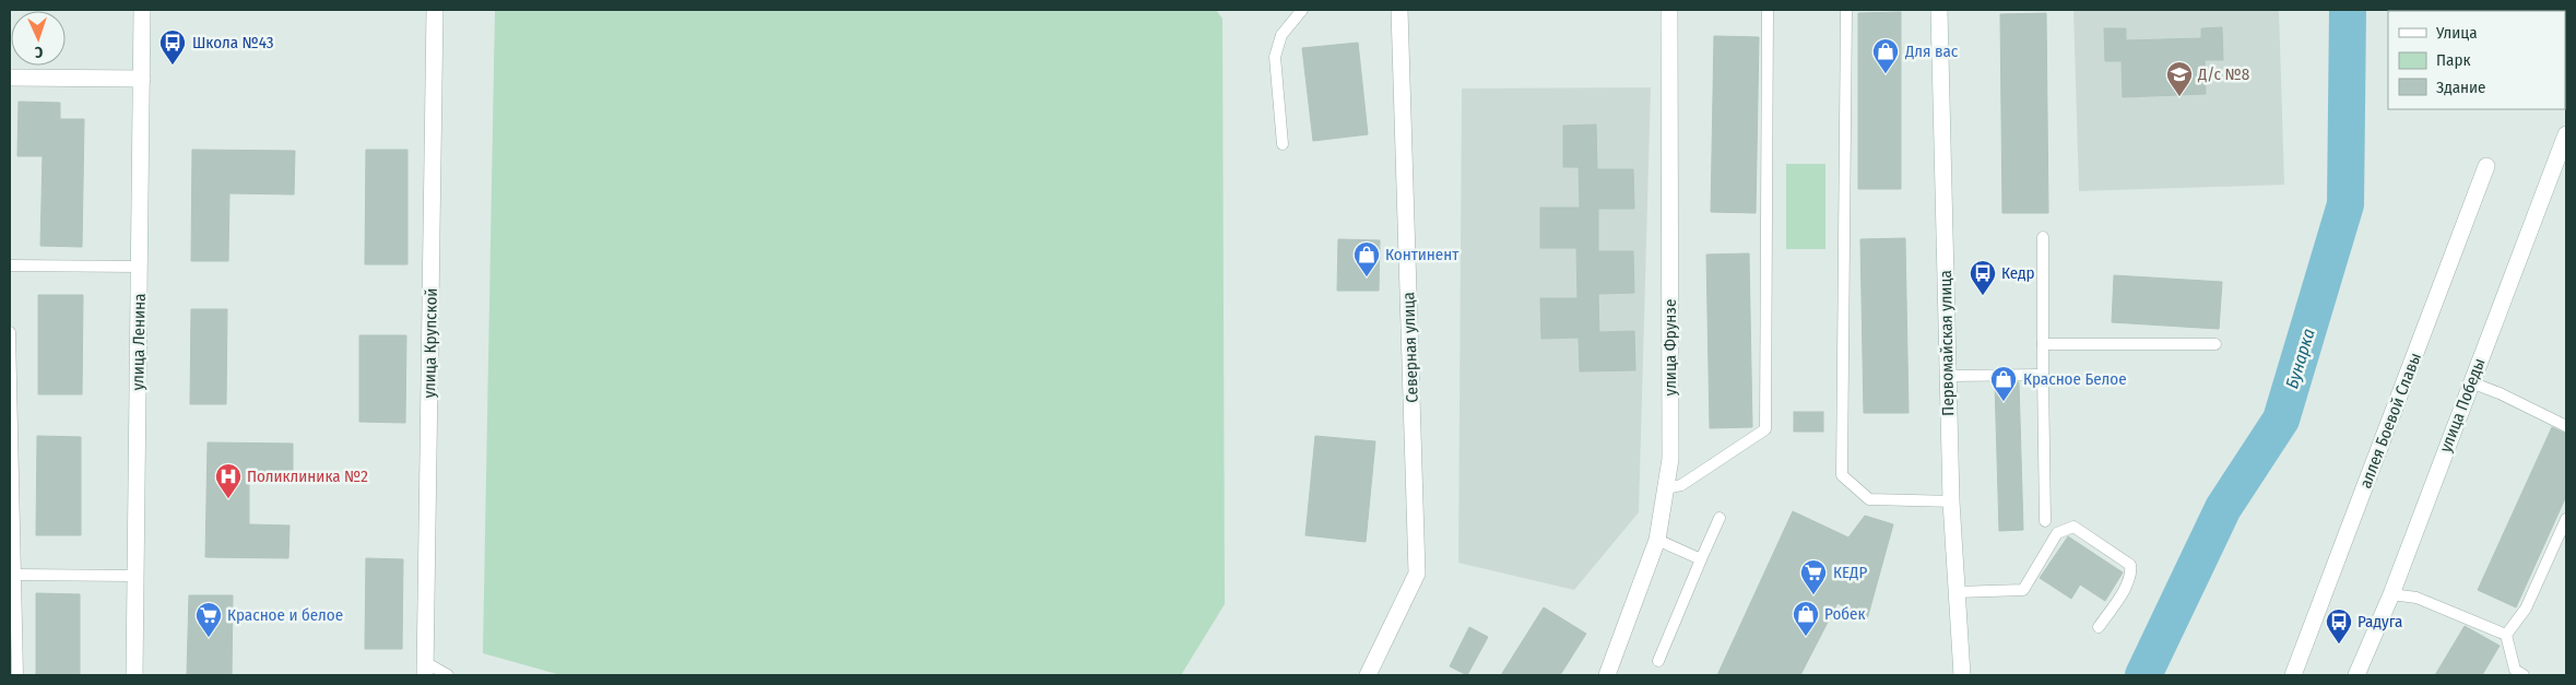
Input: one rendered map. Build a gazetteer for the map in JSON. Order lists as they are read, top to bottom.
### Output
{
  "streets": {
    "street": [
      "улица Ленина",
      "улица Крупской",
      "Первомайская улица",
      "Северная улица",
      "улица Фрунзе",
      "улица Победы",
      "аллея Боевой Славы"
    ]
  },
  "water": ["Бунарка"],
  "places": {
    "bus stop": ["Школа №43", "Кедр", "Радуга"],
    "shop": [
      "Для вас",
      "Континент",
      "Красное Белое",
      "Робек"
    ],
    "school or university": ["Д/с №8"],
    "hospital": ["Поликлиника №2"],
    "supermarket": ["КЕДР", "Красное и белое"]
  },
  "legend": ["Улица", "Парк", "Здание"],
  "north": "bottom"
}
